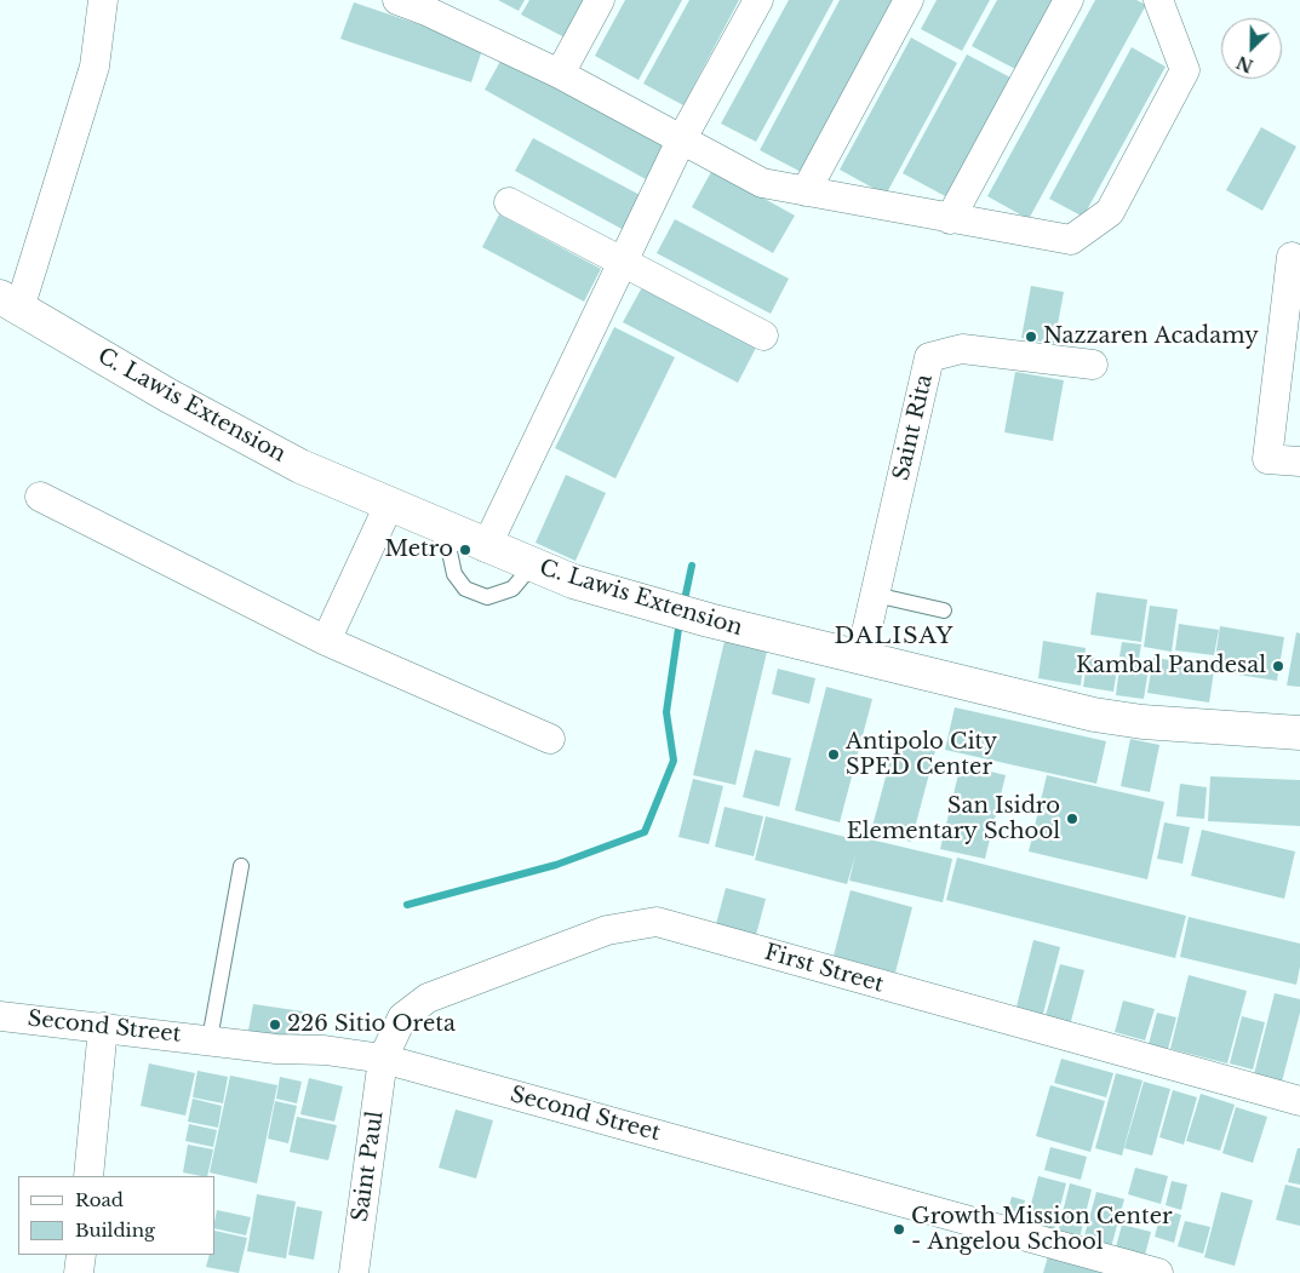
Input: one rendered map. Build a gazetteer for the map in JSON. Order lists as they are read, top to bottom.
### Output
{
  "streets": {
    "street": [
      "C. Lawis Extension",
      "Saint Rita",
      "First Street",
      "Second Street",
      "Saint Paul"
    ]
  },
  "crossings": [
    ["C. Lawis Extension", "Saint Rita"],
    ["First Street", "Second Street"],
    ["First Street", "Saint Paul"],
    ["Second Street", "Saint Paul"]
  ],
  "districts": ["DALISAY"],
  "places": [
    "Nazzaren Acadamy",
    "Metro",
    "Kambal Pandesal",
    "Antipolo City SPED Center",
    "San Isidro Elementary School",
    "226 Sitio Oreta",
    "Growth Mission Center - Angelou School"
  ],
  "legend": ["Road", "Building"],
  "north": "bottom left"
}
